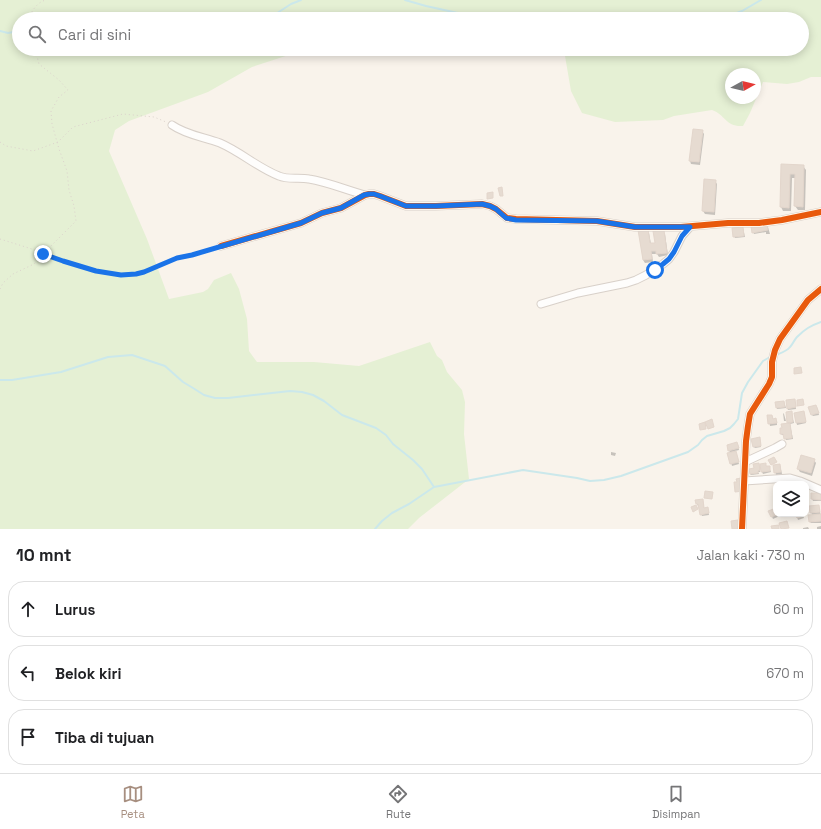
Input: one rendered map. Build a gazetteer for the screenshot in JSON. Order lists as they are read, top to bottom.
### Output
{
  "north": "right",
  "page": {
    "search": "Cari di sini",
    "heading": ["10 mnt", "Jalan kaki · 730 m"],
    "list": [
      ["Lurus", "60 m"],
      ["Belok kiri", "670 m"],
      "Tiba di tujuan"
    ],
    "nav": ["Peta", "Rute", "Disimpan"]
  }
}
